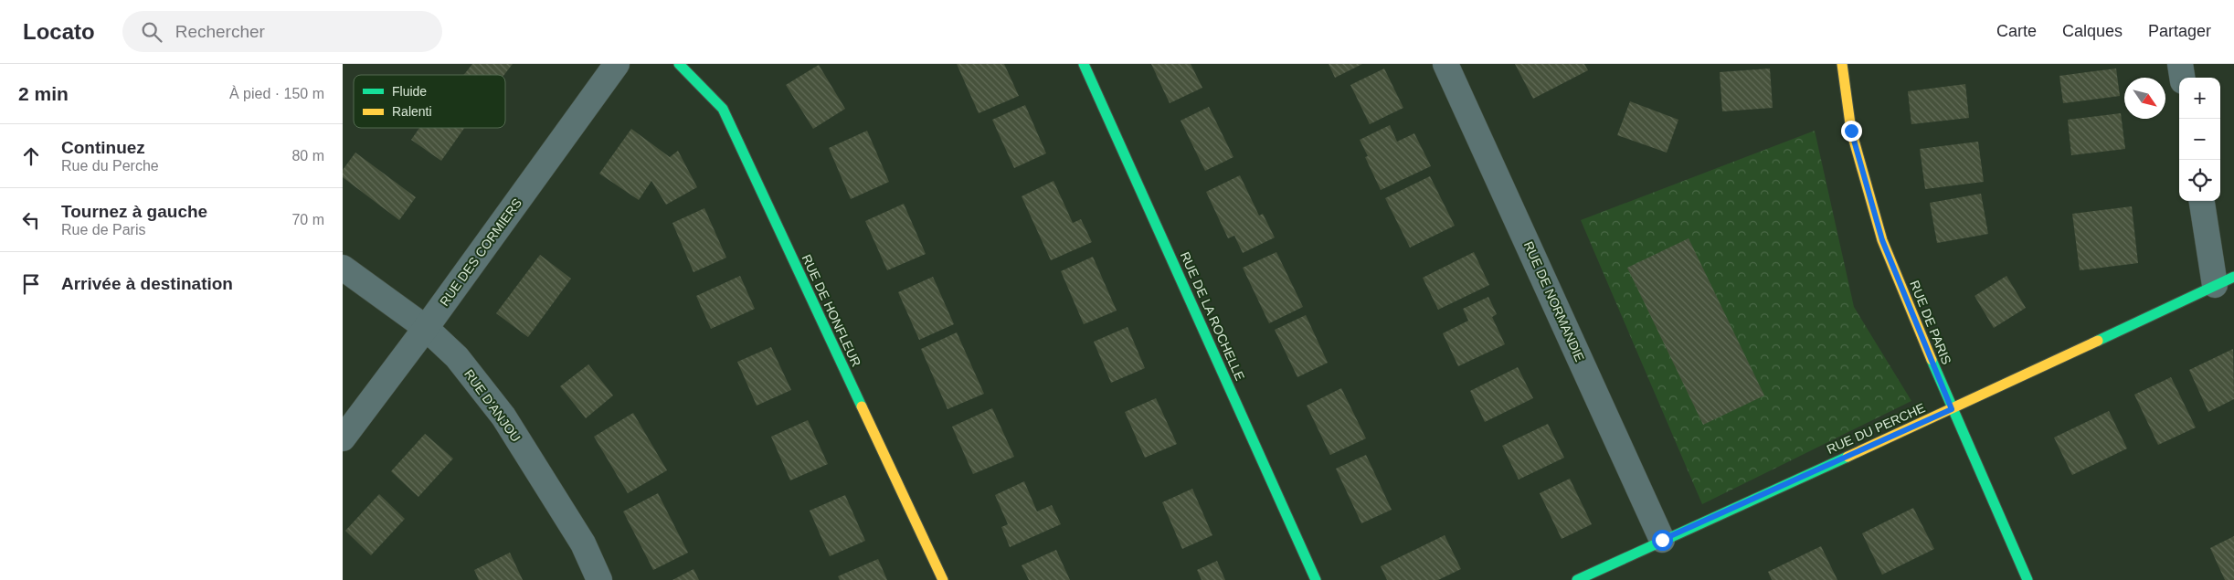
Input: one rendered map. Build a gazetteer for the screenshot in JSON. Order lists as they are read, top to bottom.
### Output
{
  "streets": {
    "street": [
      "RUE DES CORMIERS",
      "RUE DE NORMANDIE",
      "RUE DE HONFLEUR",
      "RUE DE LA ROCHELLE",
      "RUE DE PARIS",
      "RUE D'ANJOU",
      "RUE DU PERCHE"
    ]
  },
  "crossings": [
    ["RUE DES CORMIERS", "RUE D'ANJOU"],
    ["RUE DE NORMANDIE", "RUE DU PERCHE"],
    ["RUE DE PARIS", "RUE DU PERCHE"]
  ],
  "legend": ["Fluide", "Ralenti"],
  "north": "bottom right",
  "page": {
    "header": "Locato",
    "search": "Rechercher",
    "nav": ["Carte", "Calques", "Partager"],
    "heading": ["2 min", "À pied · 150 m"],
    "map_buttons": ["+", "−"],
    "list": [
      ["Continuez", "Rue du Perche", "80 m"],
      ["Tournez à gauche", "Rue de Paris", "70 m"],
      "Arrivée à destination"
    ]
  }
}
